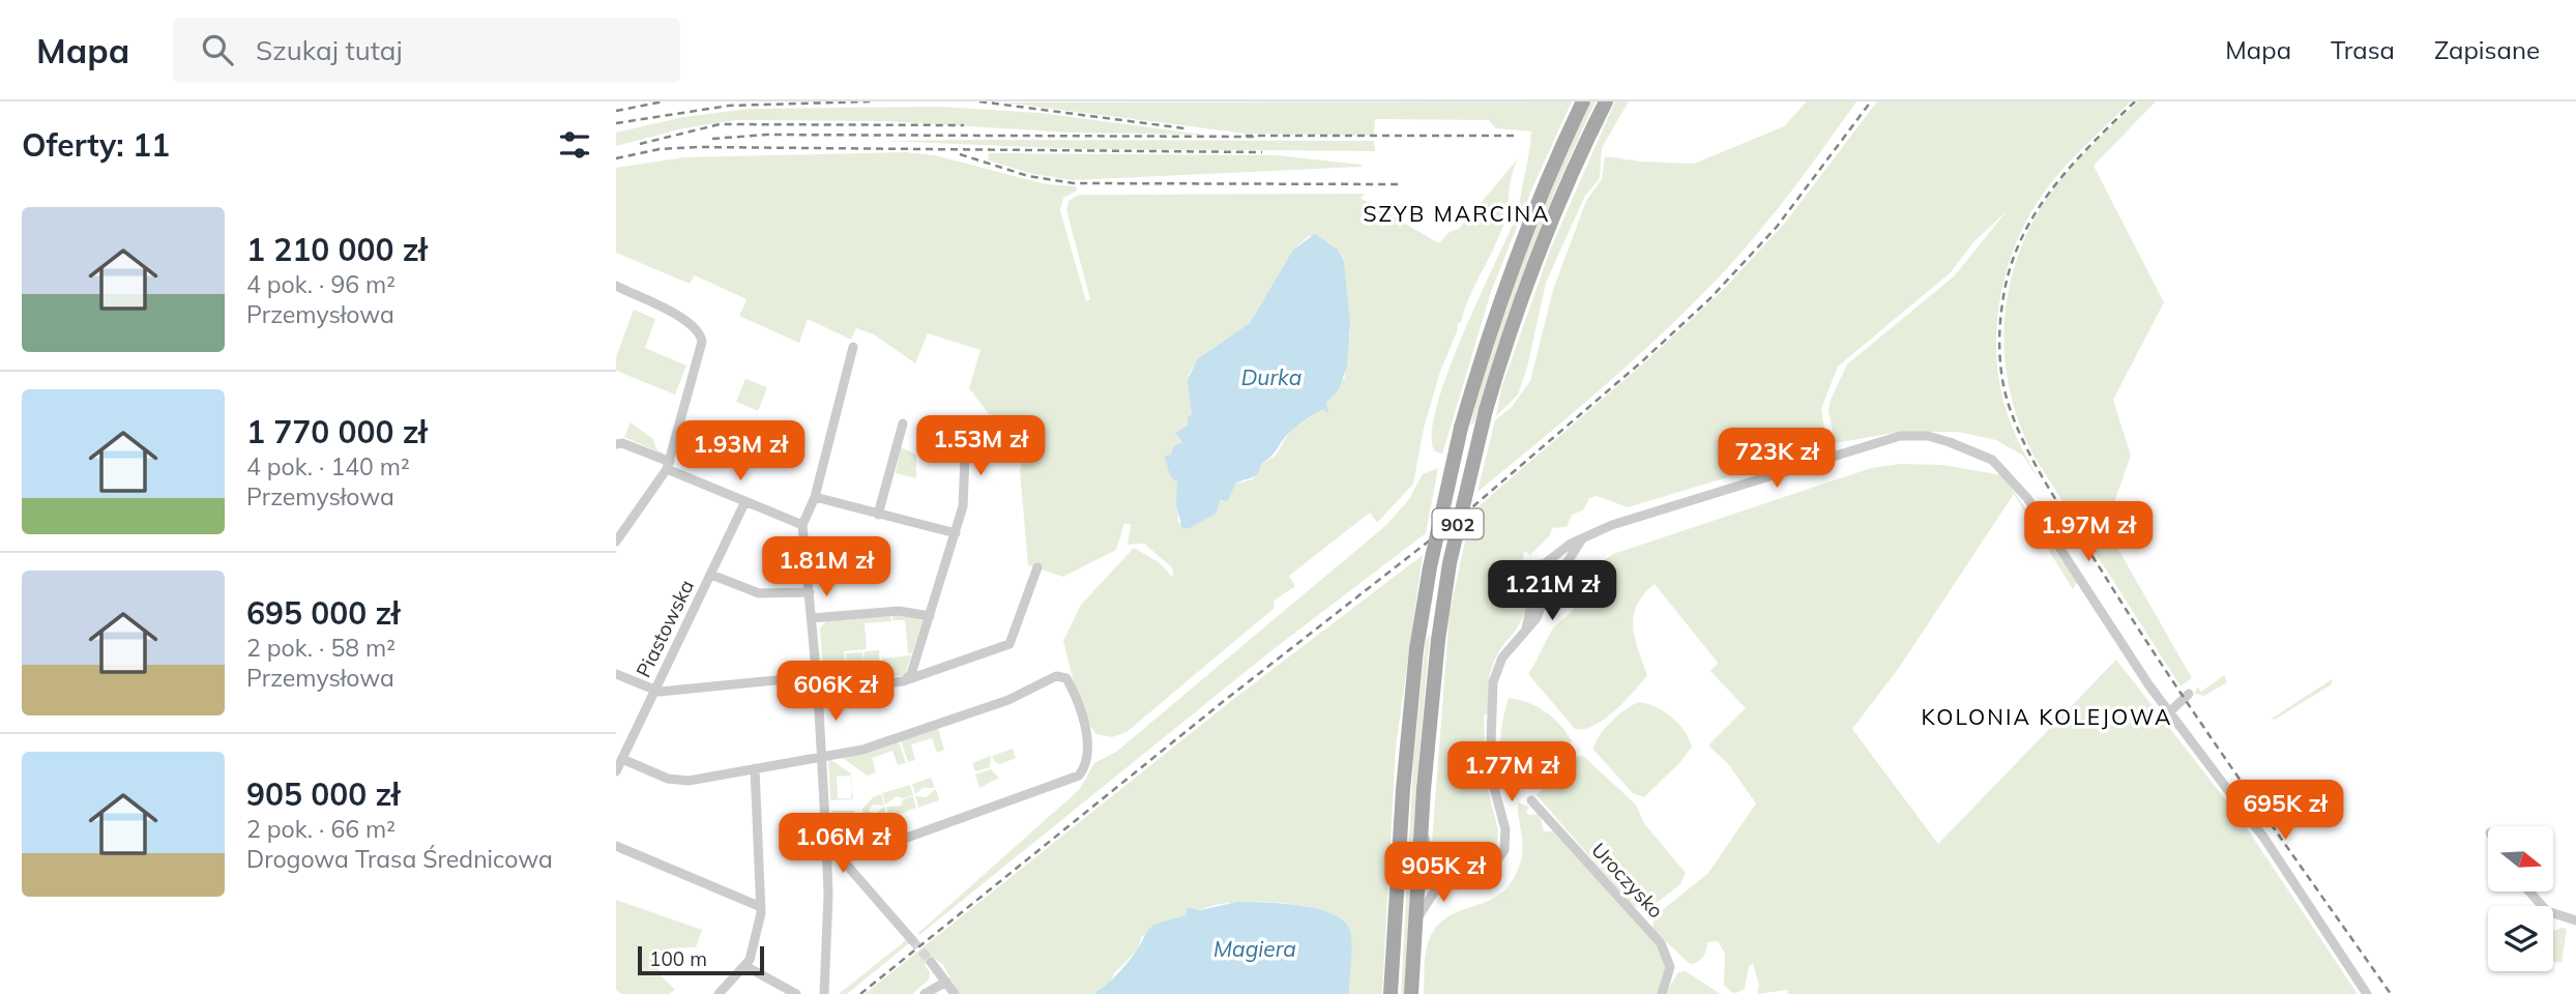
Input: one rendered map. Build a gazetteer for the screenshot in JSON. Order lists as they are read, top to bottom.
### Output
{
  "streets": {
    "main road": ["902"],
    "street": ["Piastowska", "Uroczysko"]
  },
  "districts": ["SZYB MARCINA", "KOLONIA KOLEJOWA"],
  "water": ["Durka", "Magiera"],
  "scale_bar": "100 m",
  "north": "right",
  "page": {
    "header": "Mapa",
    "search": "Szukaj tutaj",
    "nav": ["Mapa", "Trasa", "Zapisane"],
    "heading": "Oferty: 11",
    "list": [
      {
        "name": "1 210 000 zł",
        "note": "4 pok. · 96 m² · Przemysłowa"
      },
      {
        "name": "1 770 000 zł",
        "note": "4 pok. · 140 m² · Przemysłowa"
      },
      {
        "name": "695 000 zł",
        "note": "2 pok. · 58 m² · Przemysłowa"
      },
      {
        "name": "905 000 zł",
        "note": "2 pok. · 66 m² · Drogowa Trasa Średnicowa"
      }
    ],
    "price": [
      "1.53M zł",
      "1.93M zł",
      "723K zł",
      "1.97M zł",
      "1.81M zł",
      "1.21M zł",
      "606K zł",
      "1.77M zł",
      "695K zł",
      "1.06M zł",
      "905K zł"
    ],
    "scale": "100 m"
  }
}
